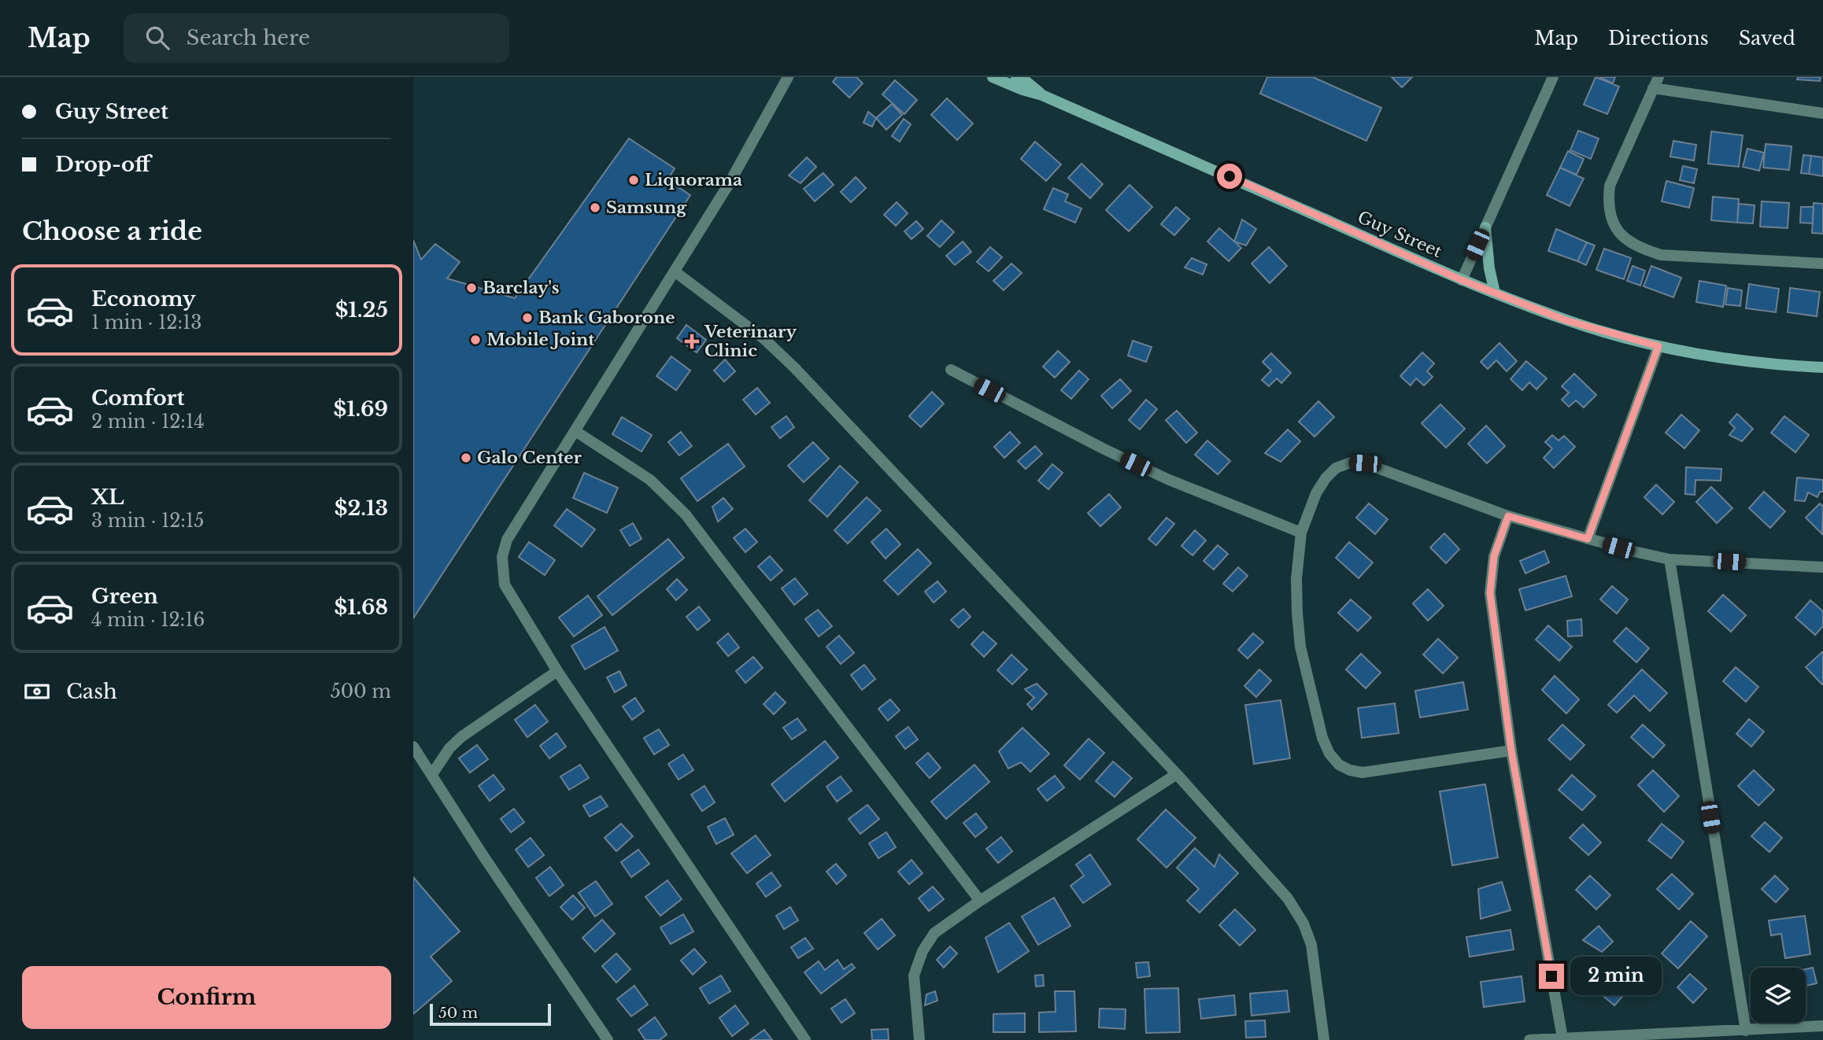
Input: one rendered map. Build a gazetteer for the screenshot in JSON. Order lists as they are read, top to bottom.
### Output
{
  "streets": {
    "street": ["Guy Street"]
  },
  "places": {
    "other": [
      "Liquorama",
      "Samsung",
      "Barclay's",
      "Bank Gaborone",
      "Mobile Joint",
      "Galo Center"
    ],
    "health": ["Veterinary Clinic"]
  },
  "scale_bar": "50 m",
  "page": {
    "header": "Map",
    "search": "Search here",
    "nav": ["Map", "Directions", "Saved"],
    "banner": ["Guy Street", "Drop-off"],
    "heading": "Choose a ride",
    "list": [
      {
        "name": "Economy",
        "note": "1 min · 12:13",
        "value": "$1.25"
      },
      {
        "name": "Comfort",
        "note": "2 min · 12:14",
        "value": "$1.69"
      },
      {
        "name": "XL",
        "note": "3 min · 12:15",
        "value": "$2.13"
      },
      {
        "name": "Green",
        "note": "4 min · 12:16",
        "value": "$1.68"
      }
    ],
    "pay": ["Cash", "500 m"],
    "buttons": "Confirm",
    "bubble": "2 min",
    "scale": "50 m"
  }
}
